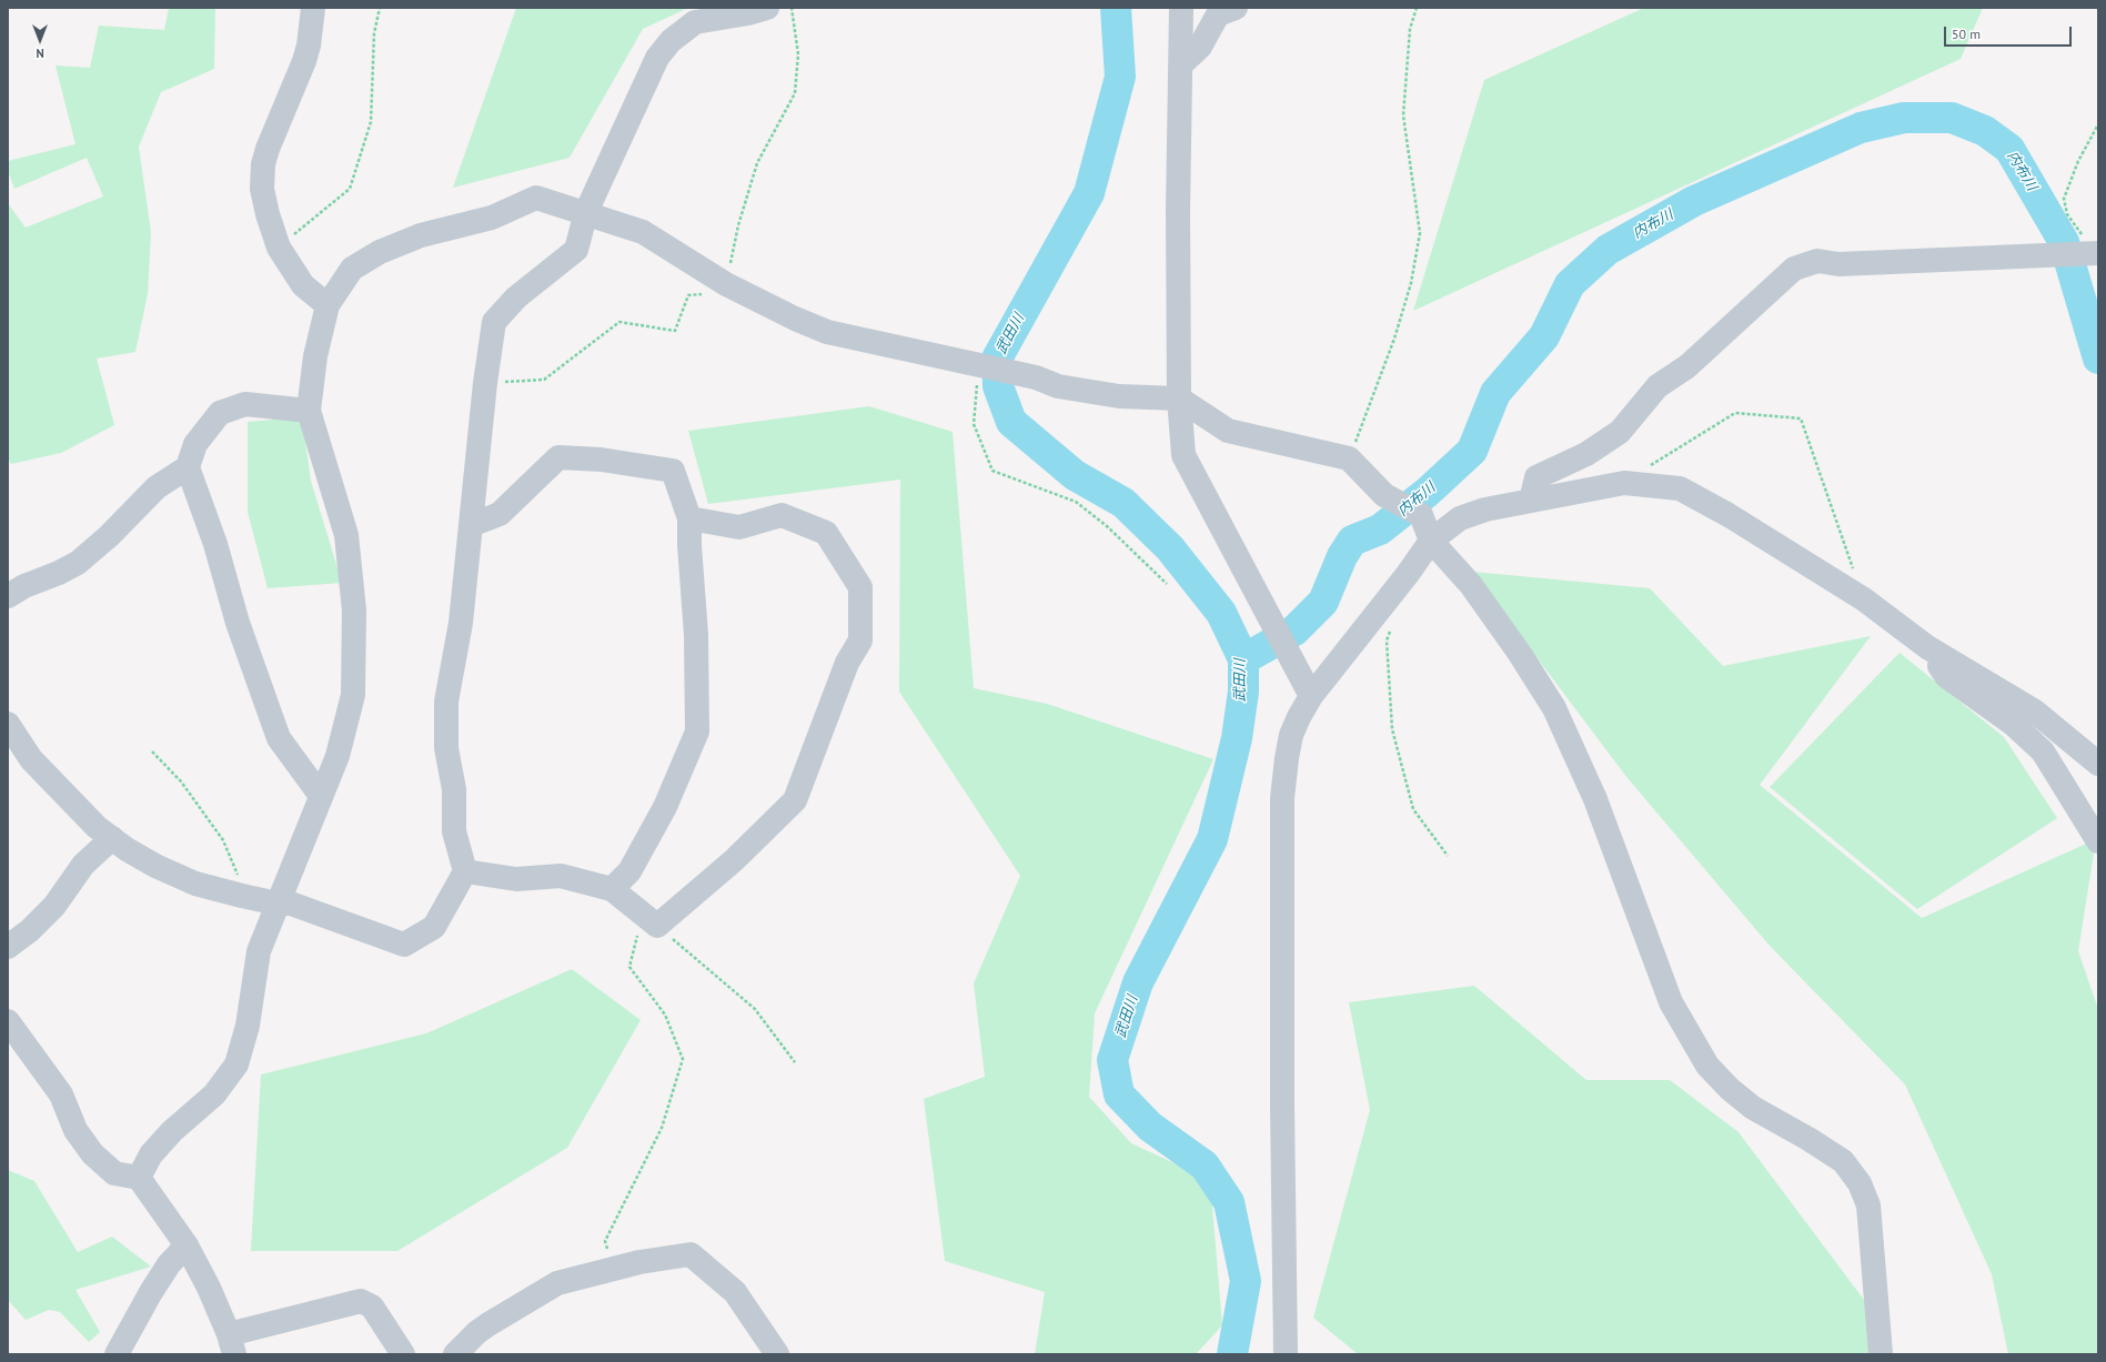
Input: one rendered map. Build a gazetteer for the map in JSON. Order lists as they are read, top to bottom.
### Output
{
  "water": ["内布川", "武田川"],
  "scale_bar": "50 m",
  "north": "bottom"
}
